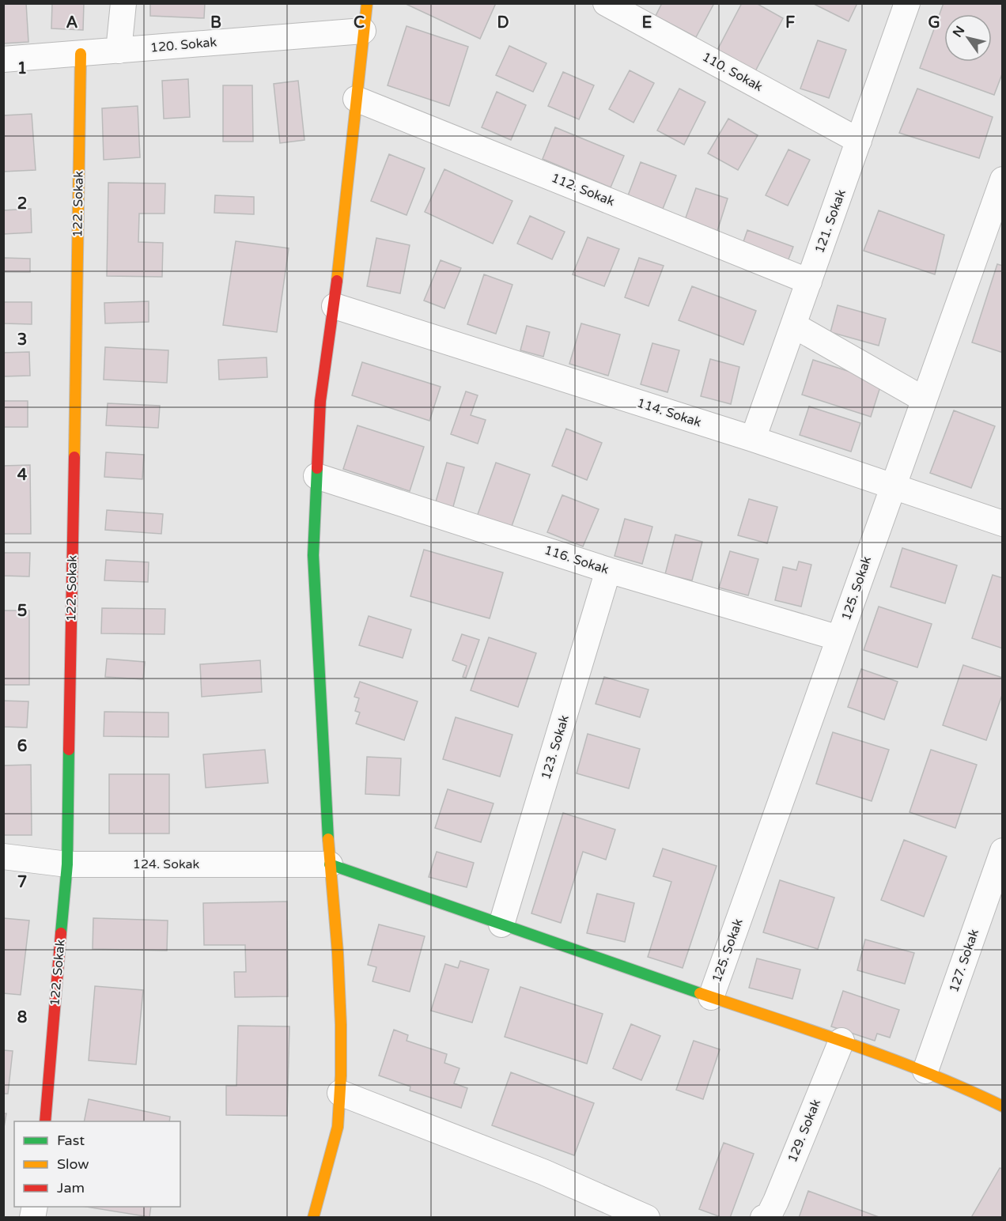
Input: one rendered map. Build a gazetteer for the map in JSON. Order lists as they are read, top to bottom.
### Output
{
  "streets": {
    "street": [
      "120. Sokak",
      "110. Sokak",
      "112. Sokak",
      "122. Sokak",
      "121. Sokak",
      "114. Sokak",
      "116. Sokak",
      "125. Sokak",
      "123. Sokak",
      "124. Sokak",
      "127. Sokak",
      "129. Sokak"
    ]
  },
  "crossings": [
    ["120. Sokak", "122. Sokak"],
    ["110. Sokak", "121. Sokak"],
    ["112. Sokak", "121. Sokak"],
    ["122. Sokak", "124. Sokak"],
    ["121. Sokak", "114. Sokak"],
    ["114. Sokak", "125. Sokak"],
    ["116. Sokak", "125. Sokak"],
    ["116. Sokak", "123. Sokak"]
  ],
  "legend": ["Fast", "Slow", "Jam"],
  "north": "top left",
  "grid": {
    "columns": [
      "A",
      "B",
      "C",
      "D",
      "E",
      "F",
      "G"
    ],
    "rows": [
      "1",
      "2",
      "3",
      "4",
      "5",
      "6",
      "7",
      "8"
    ]
  }
}
